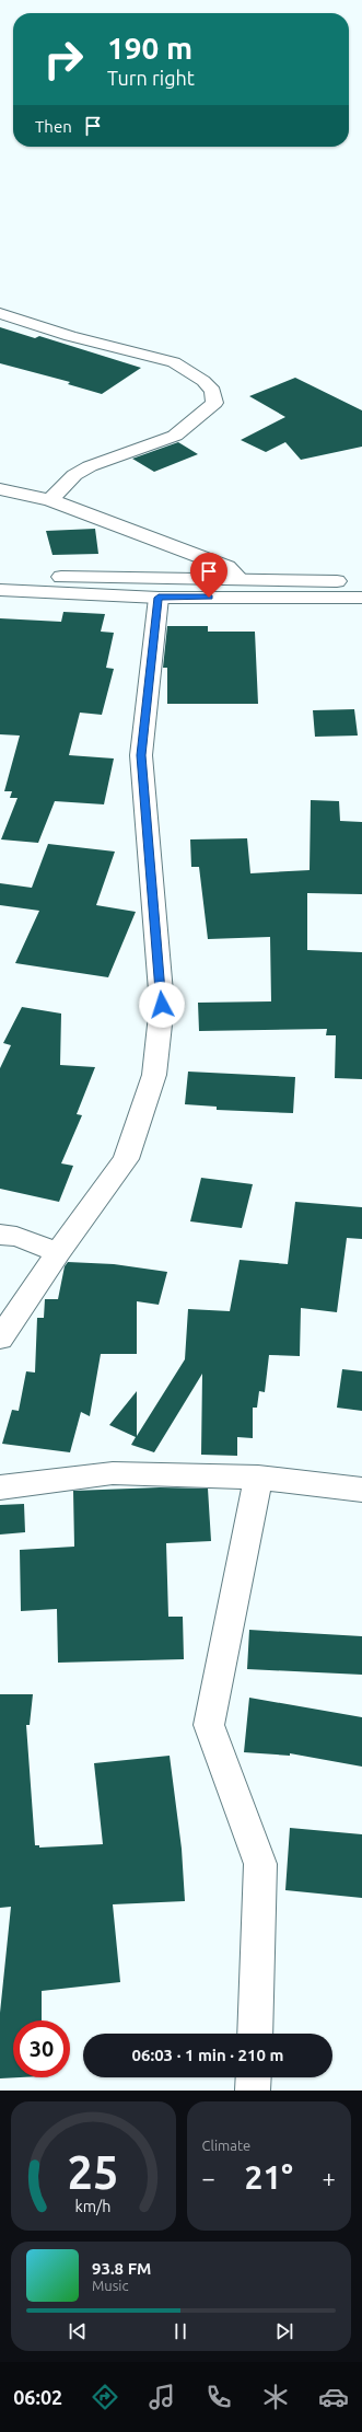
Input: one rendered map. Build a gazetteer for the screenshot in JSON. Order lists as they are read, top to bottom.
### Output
{
  "page": {
    "turn": ["190 m", "Turn right"],
    "then": "Then",
    "limit": "30",
    "trip": "06:03 · 1 min · 210 m",
    "tile": "Climate",
    "heat": ["−", "21°", "+"],
    "song": ["93.8 FM", "Music"],
    "tabs": "06:02",
    "gauge": ["25", "km/h"]
  }
}
